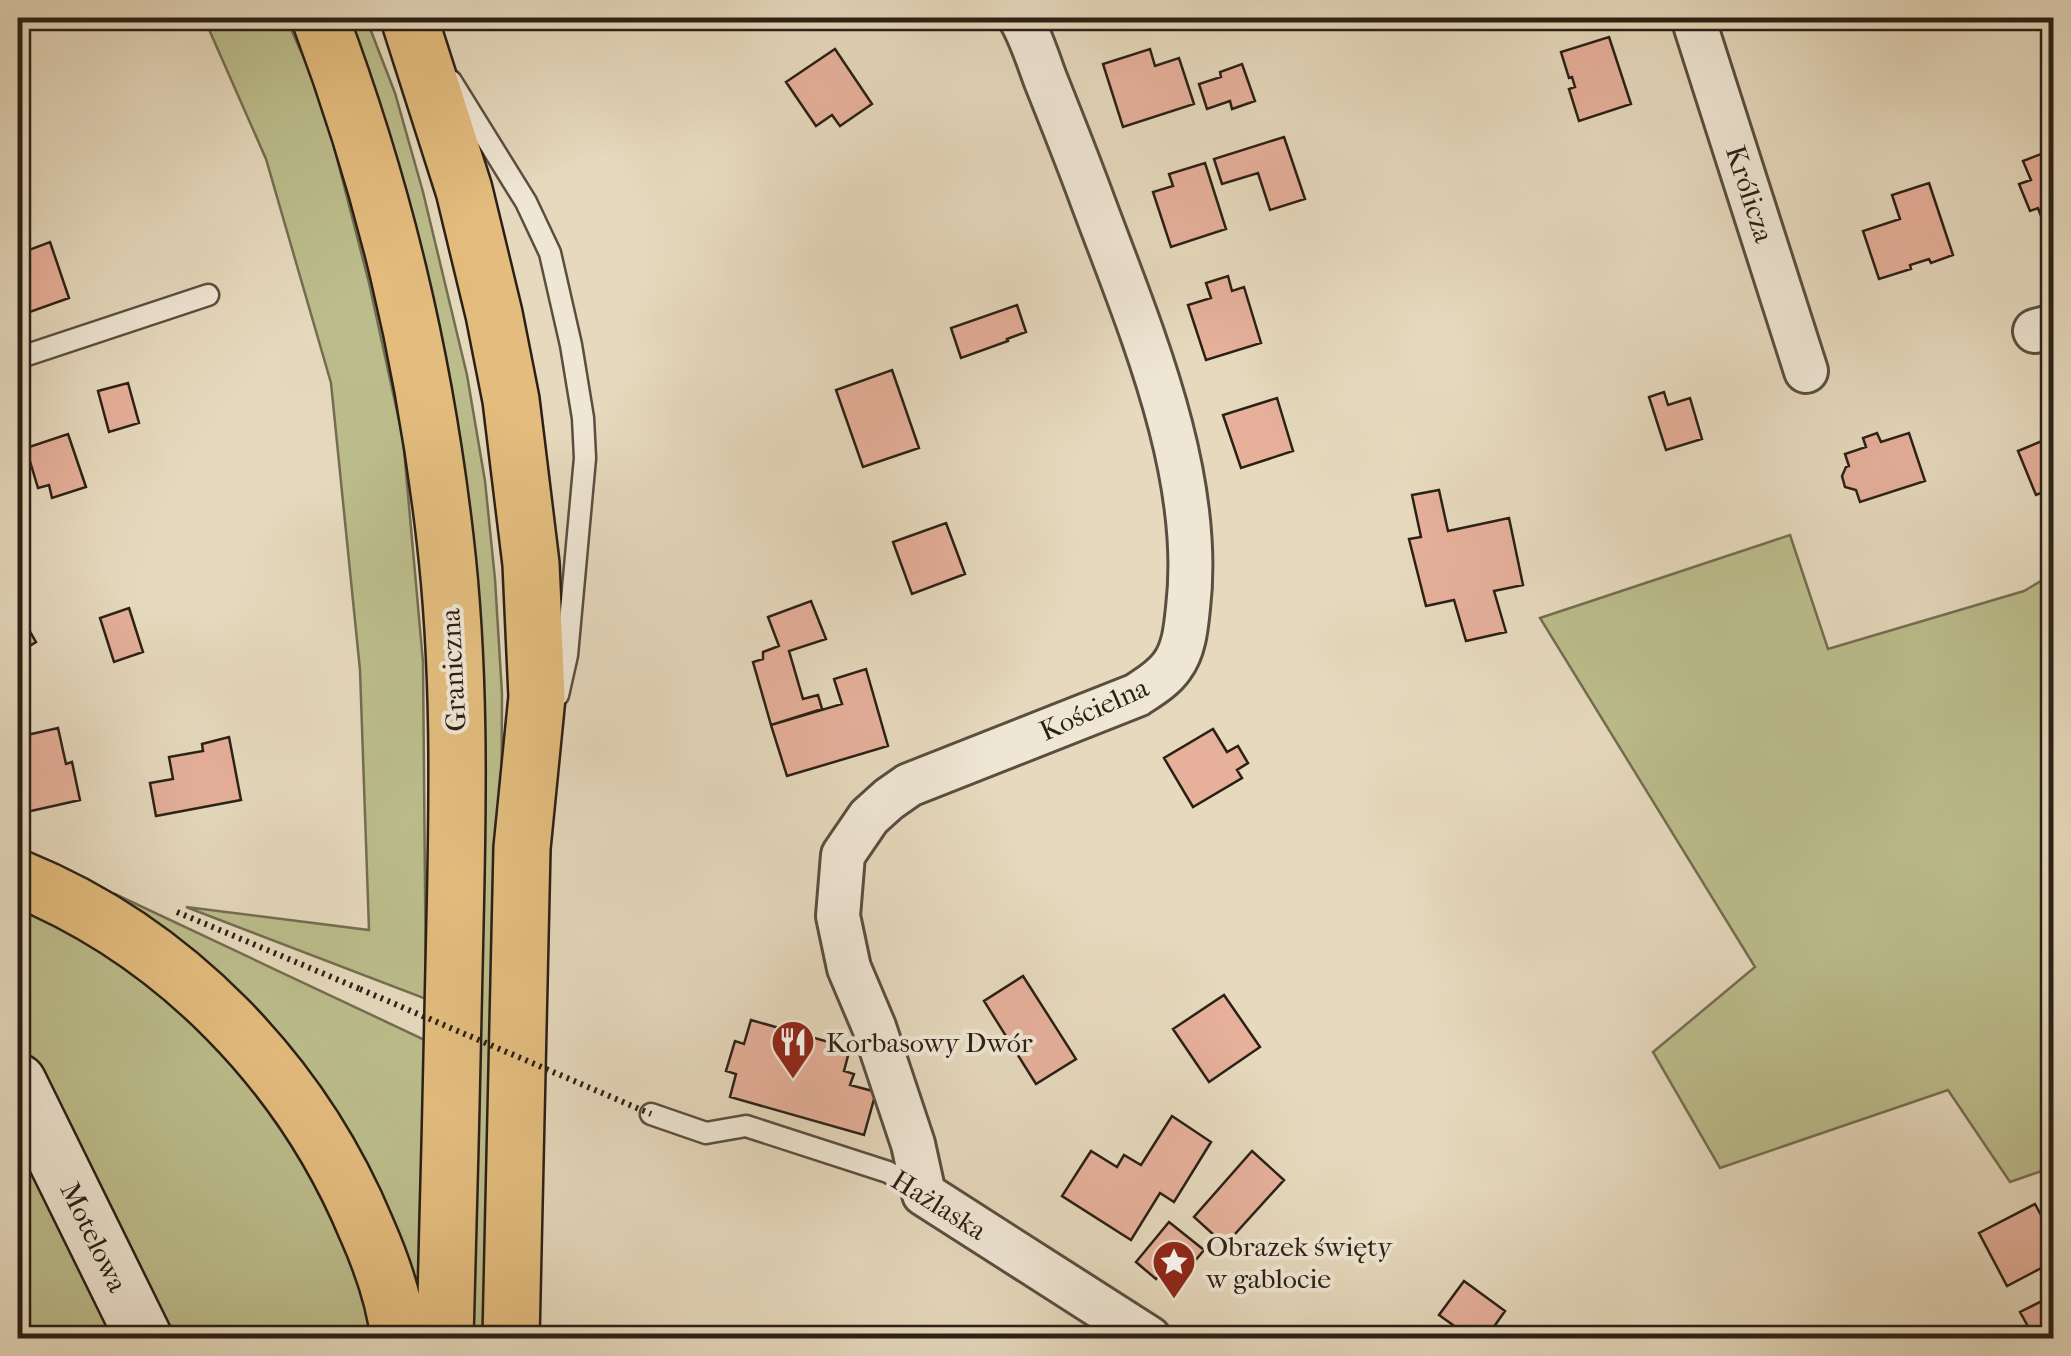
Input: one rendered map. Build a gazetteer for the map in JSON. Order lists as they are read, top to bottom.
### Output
{
  "streets": {
    "highway": ["Graniczna"],
    "street": [
      "Królicza",
      "Kościelna",
      "Hażlaska",
      "Motelowa"
    ]
  },
  "crossings": [
    ["Kościelna", "Hażlaska"]
  ],
  "places": {
    "restaurant": ["Korbasowy Dwór"],
    "place": ["Obrazek święty w gablocie"]
  }
}
